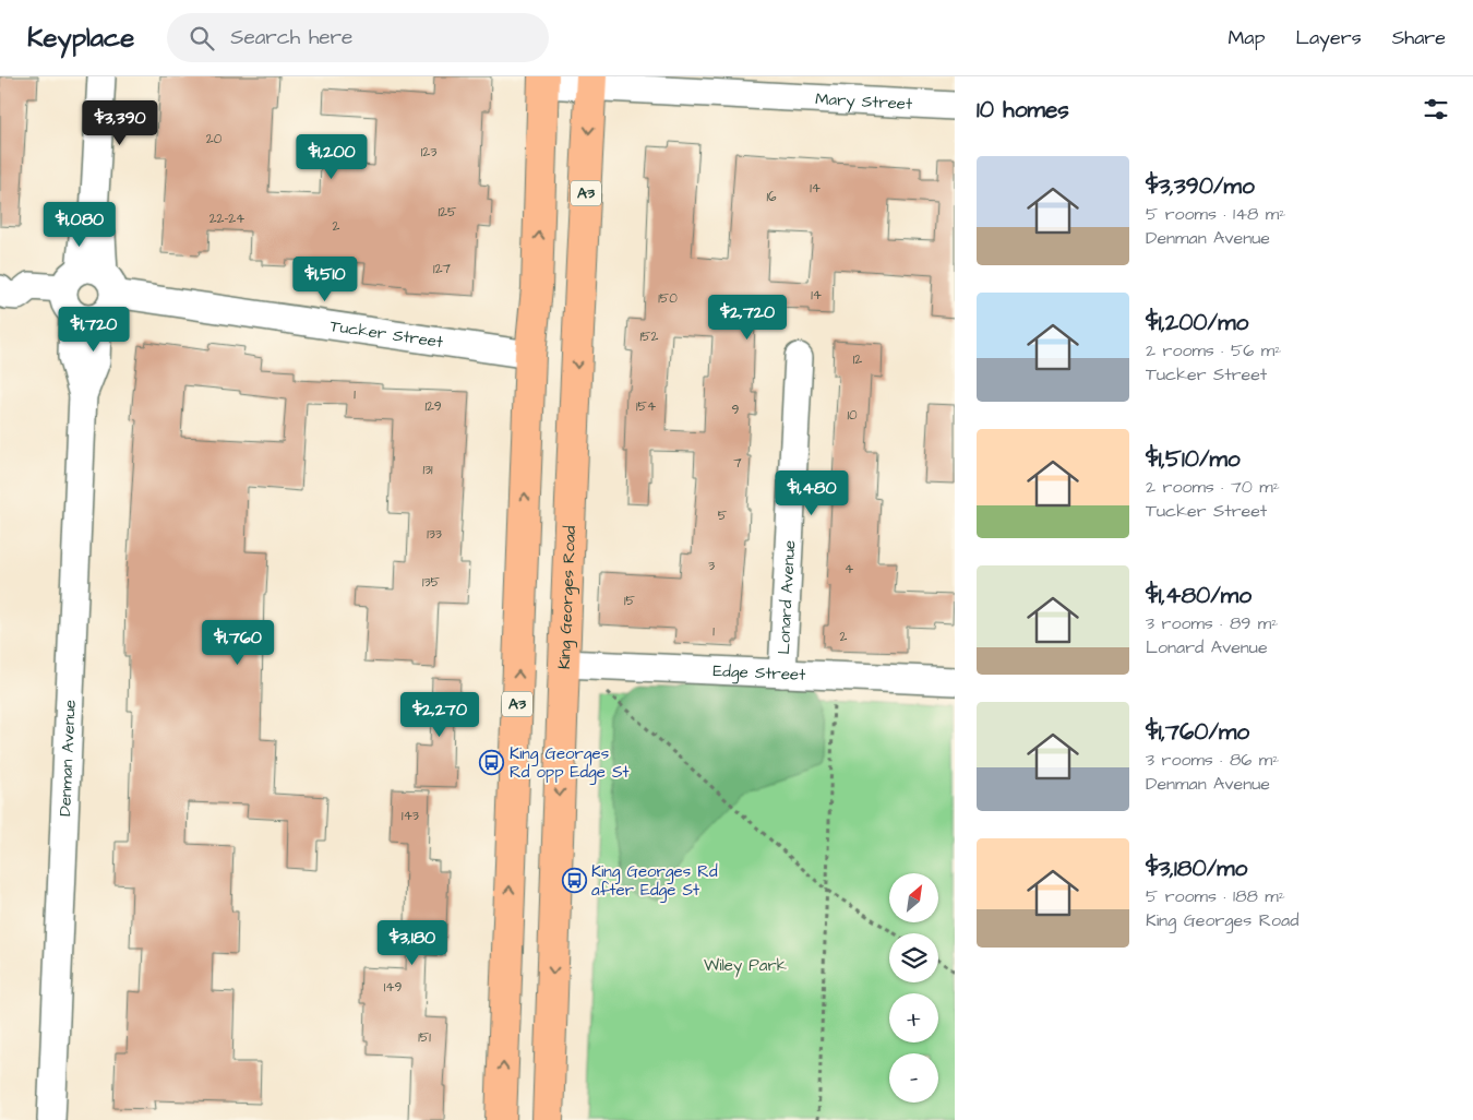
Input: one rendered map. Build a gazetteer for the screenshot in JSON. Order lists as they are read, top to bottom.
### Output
{
  "streets": {
    "highway": ["A3", "King Georges Road"],
    "street": [
      "Mary Street",
      "Tucker Street",
      "Lonard Avenue",
      "Edge Street",
      "Denman Avenue"
    ]
  },
  "crossings": [
    ["Mary Street", "A3"],
    ["Mary Street", "King Georges Road"],
    ["A3", "Tucker Street"],
    ["Tucker Street", "Denman Avenue"],
    ["Lonard Avenue", "Edge Street"],
    ["King Georges Road", "Edge Street"]
  ],
  "parks": ["Wiley Park"],
  "places": {
    "bus stop": ["King Georges Rd opp Edge St", "King Georges Rd after Edge St"]
  },
  "house_numbers": [
    "20",
    "123",
    "14",
    "16",
    "125",
    "22-24",
    "2",
    "127",
    "14",
    "150",
    "152",
    "12",
    "1",
    "129",
    "154",
    "9",
    "10",
    "7",
    "131",
    "5",
    "133",
    "3",
    "4",
    "135",
    "15",
    "1",
    "2",
    "143",
    "149",
    "151"
  ],
  "north": "top right",
  "page": {
    "header": "Keyplace",
    "search": "Search here",
    "nav": ["Map", "Layers", "Share"],
    "heading": "10 homes",
    "price": [
      "$3,390",
      "$1,200",
      "$1,080",
      "$1,510",
      "$2,720",
      "$1,720",
      "$1,480",
      "$1,760",
      "$2,270",
      "$3,180"
    ],
    "list": [
      {
        "name": "$3,390/mo",
        "note": "5 rooms · 148 m² · Denman Avenue"
      },
      {
        "name": "$1,200/mo",
        "note": "2 rooms · 56 m² · Tucker Street"
      },
      {
        "name": "$1,510/mo",
        "note": "2 rooms · 70 m² · Tucker Street"
      },
      {
        "name": "$1,480/mo",
        "note": "3 rooms · 89 m² · Lonard Avenue"
      },
      {
        "name": "$1,760/mo",
        "note": "3 rooms · 86 m² · Denman Avenue"
      },
      {
        "name": "$3,180/mo",
        "note": "5 rooms · 188 m² · King Georges Road"
      }
    ],
    "map_buttons": ["+", "−"]
  }
}
